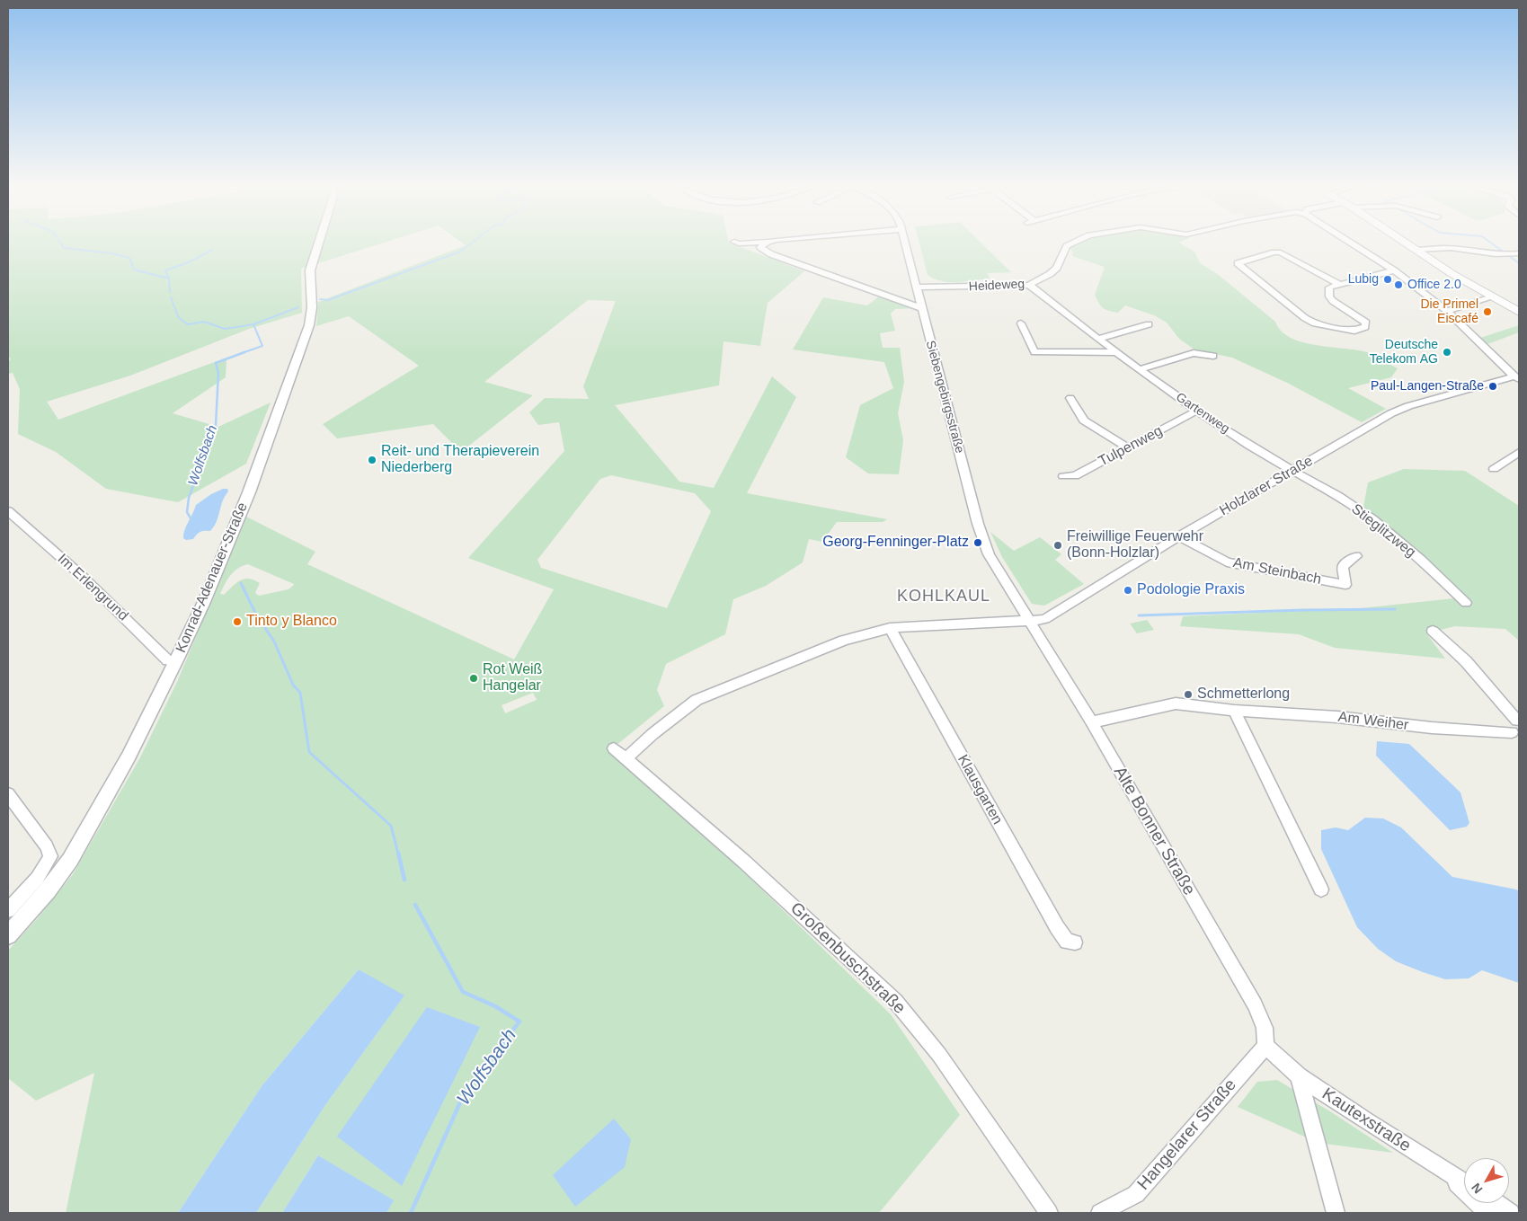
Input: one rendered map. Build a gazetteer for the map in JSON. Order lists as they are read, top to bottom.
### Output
{
  "streets": {
    "street": [
      "Heideweg",
      "Siebengebirgsstraße",
      "Gartenweg",
      "Tulpenweg",
      "Holzlarer Straße",
      "Stieglitzweg",
      "Am Steinbach",
      "Konrad-Adenauer-Straße",
      "Im Erlengrund",
      "Am Weiher",
      "Klausgarten",
      "Alte Bonner Straße",
      "Großenbuschstraße",
      "Kautexstraße",
      "Hangelarer Straße"
    ]
  },
  "crossings": [
    ["Heideweg", "Siebengebirgsstraße"],
    ["Heideweg", "Gartenweg"],
    ["Siebengebirgsstraße", "Holzlarer Straße"],
    ["Siebengebirgsstraße", "Alte Bonner Straße"],
    ["Gartenweg", "Tulpenweg"],
    ["Gartenweg", "Holzlarer Straße"],
    ["Gartenweg", "Stieglitzweg"],
    ["Holzlarer Straße", "Stieglitzweg"],
    ["Holzlarer Straße", "Am Steinbach"],
    ["Holzlarer Straße", "Alte Bonner Straße"],
    ["Konrad-Adenauer-Straße", "Im Erlengrund"],
    ["Am Weiher", "Alte Bonner Straße"],
    ["Alte Bonner Straße", "Kautexstraße"],
    ["Alte Bonner Straße", "Hangelarer Straße"],
    ["Kautexstraße", "Hangelarer Straße"]
  ],
  "districts": ["KOHLKAUL"],
  "water": ["Wolfsbach"],
  "places": [
    "Lubig",
    "Office 2.0",
    "Die Primel Eiscafé",
    "Deutsche Telekom AG",
    "Paul-Langen-Straße",
    "Reit- und Therapieverein Niederberg",
    "Georg-Fenninger-Platz",
    "Freiwillige Feuerwehr (Bonn-Holzlar)",
    "Podologie Praxis",
    "Tinto y Blanco",
    "Rot Weiß Hangelar",
    "Schmetterlong"
  ],
  "north": "bottom left"
}
